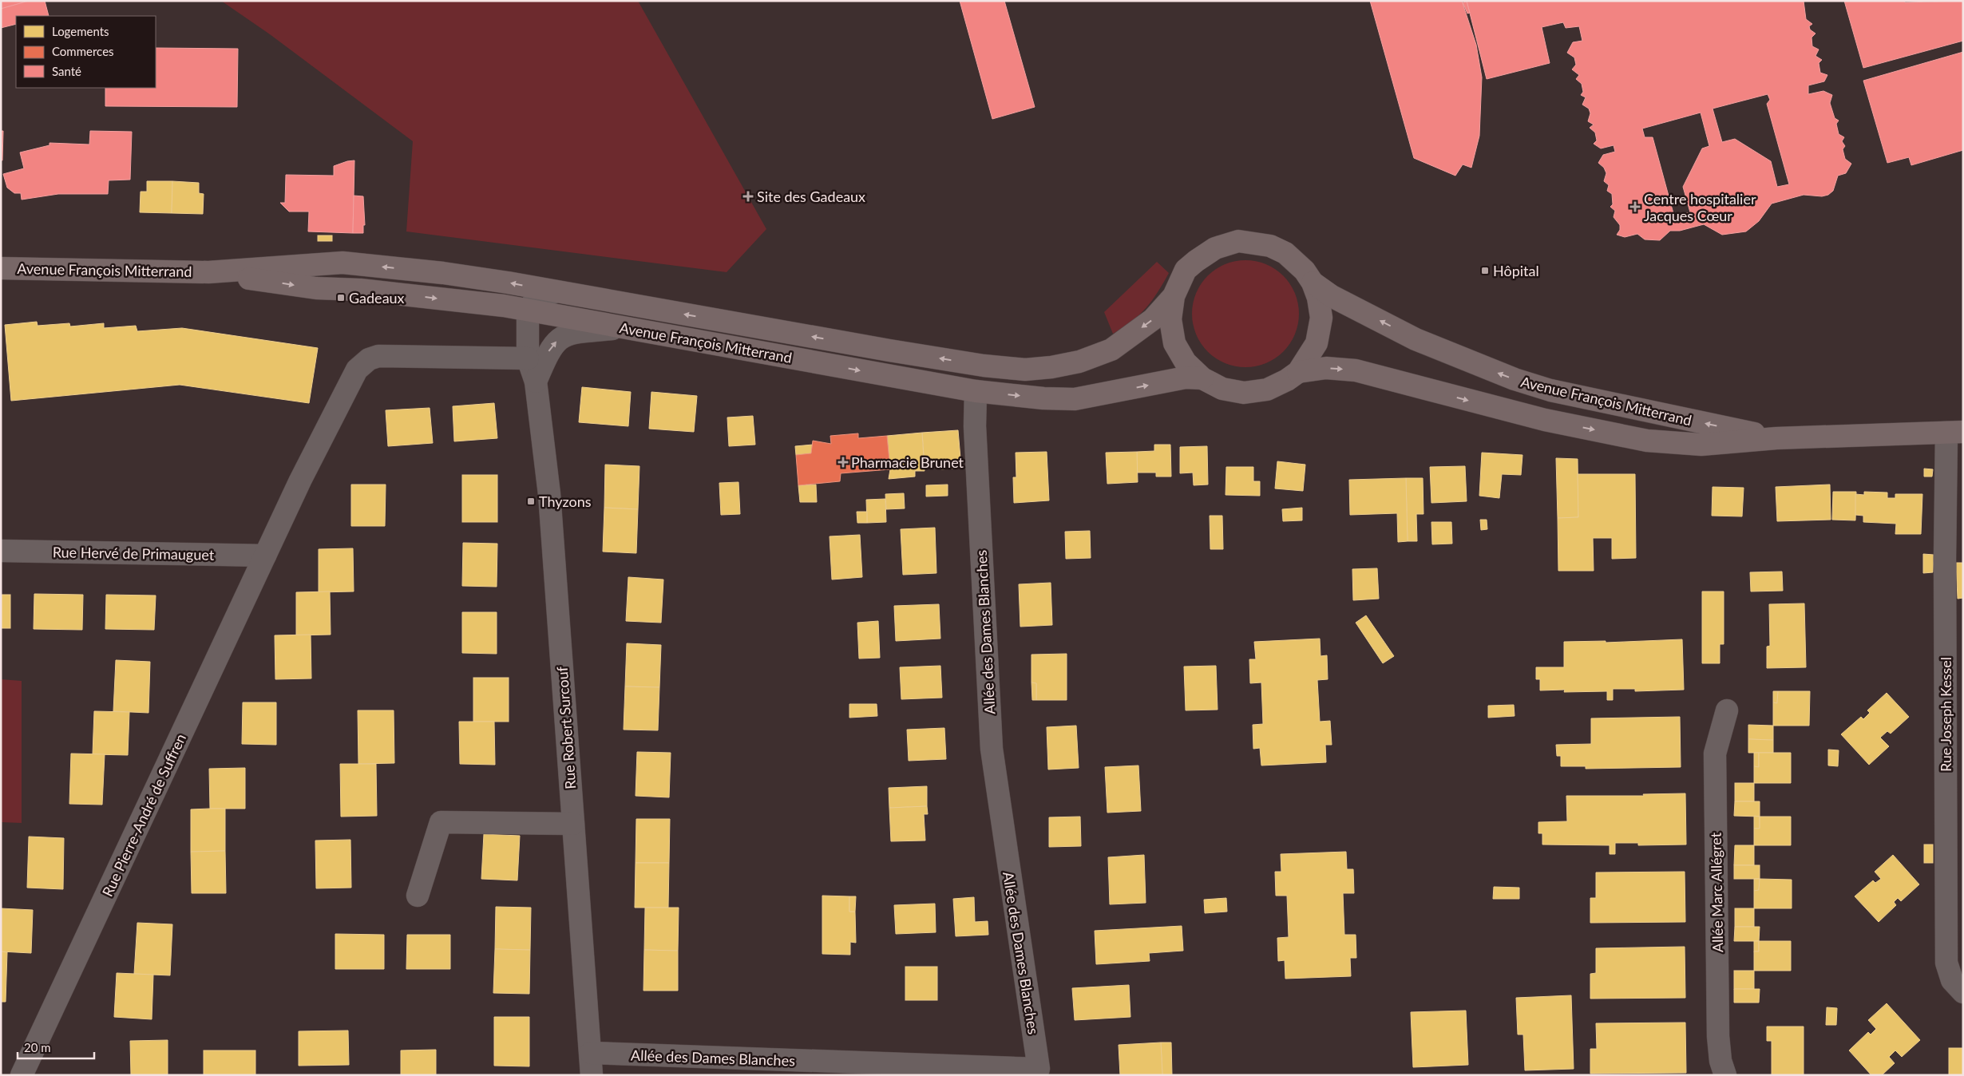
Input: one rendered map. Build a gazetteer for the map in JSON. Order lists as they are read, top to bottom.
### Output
{
  "streets": {
    "main road": ["Avenue François Mitterrand"],
    "street": [
      "Rue Hervé de Primauguet",
      "Allée des Dames Blanches",
      "Rue Joseph Kessel",
      "Rue Robert Surcouf",
      "Rue Pierre-André de Suffren",
      "Allée Marc Allégret"
    ]
  },
  "crossings": [
    ["Avenue François Mitterrand", "Allée des Dames Blanches"],
    ["Avenue François Mitterrand", "Rue Joseph Kessel"],
    ["Avenue François Mitterrand", "Rue Robert Surcouf"],
    ["Rue Hervé de Primauguet", "Rue Pierre-André de Suffren"],
    ["Allée des Dames Blanches", "Rue Robert Surcouf"],
    ["Rue Robert Surcouf", "Rue Pierre-André de Suffren"]
  ],
  "places": {
    "health": ["Site des Gadeaux", "Centre hospitalier Jacques Cœur", "Pharmacie Brunet"],
    "transit": ["Hôpital", "Gadeaux", "Thyzons"]
  },
  "legend": ["Logements", "Commerces", "Santé"],
  "scale_bar": "20 m"
}
